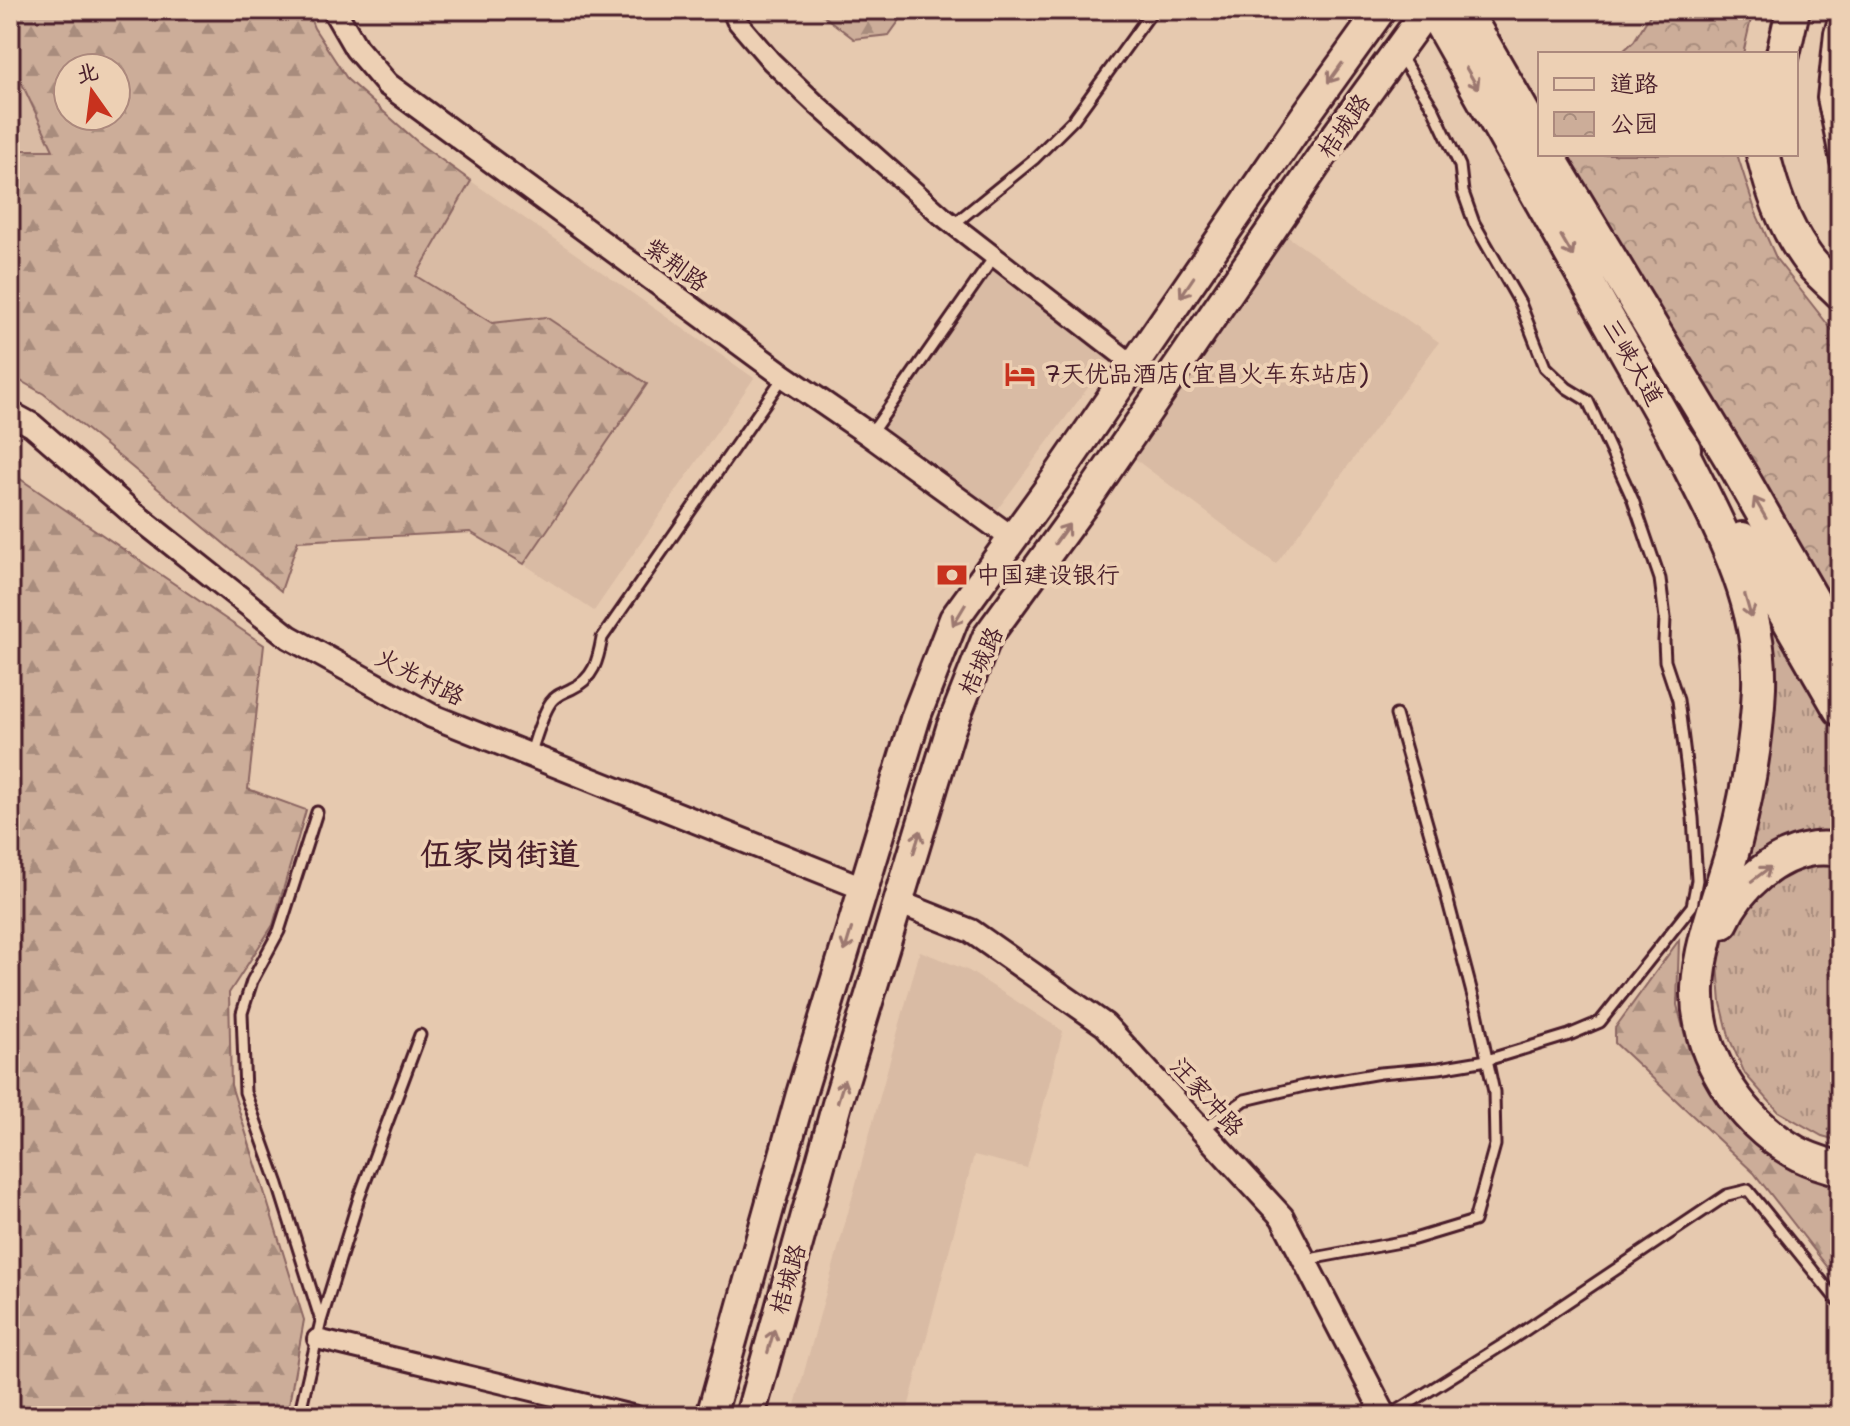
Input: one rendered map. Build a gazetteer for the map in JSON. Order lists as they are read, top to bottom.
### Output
{
  "streets": {
    "highway": ["三峡大道"],
    "main road": ["桔城路"],
    "street": ["紫荆路", "火光村路", "汪家冲路"]
  },
  "crossings": [
    ["桔城路", "紫荆路"],
    ["桔城路", "三峡大道"],
    ["桔城路", "火光村路"],
    ["桔城路", "汪家冲路"]
  ],
  "districts": ["伍家岗街道"],
  "places": {
    "hotel": ["7天优品酒店(宜昌火车东站店)"],
    "bank": ["中国建设银行"]
  },
  "legend": ["道路", "公园"],
  "north": "top"
}
